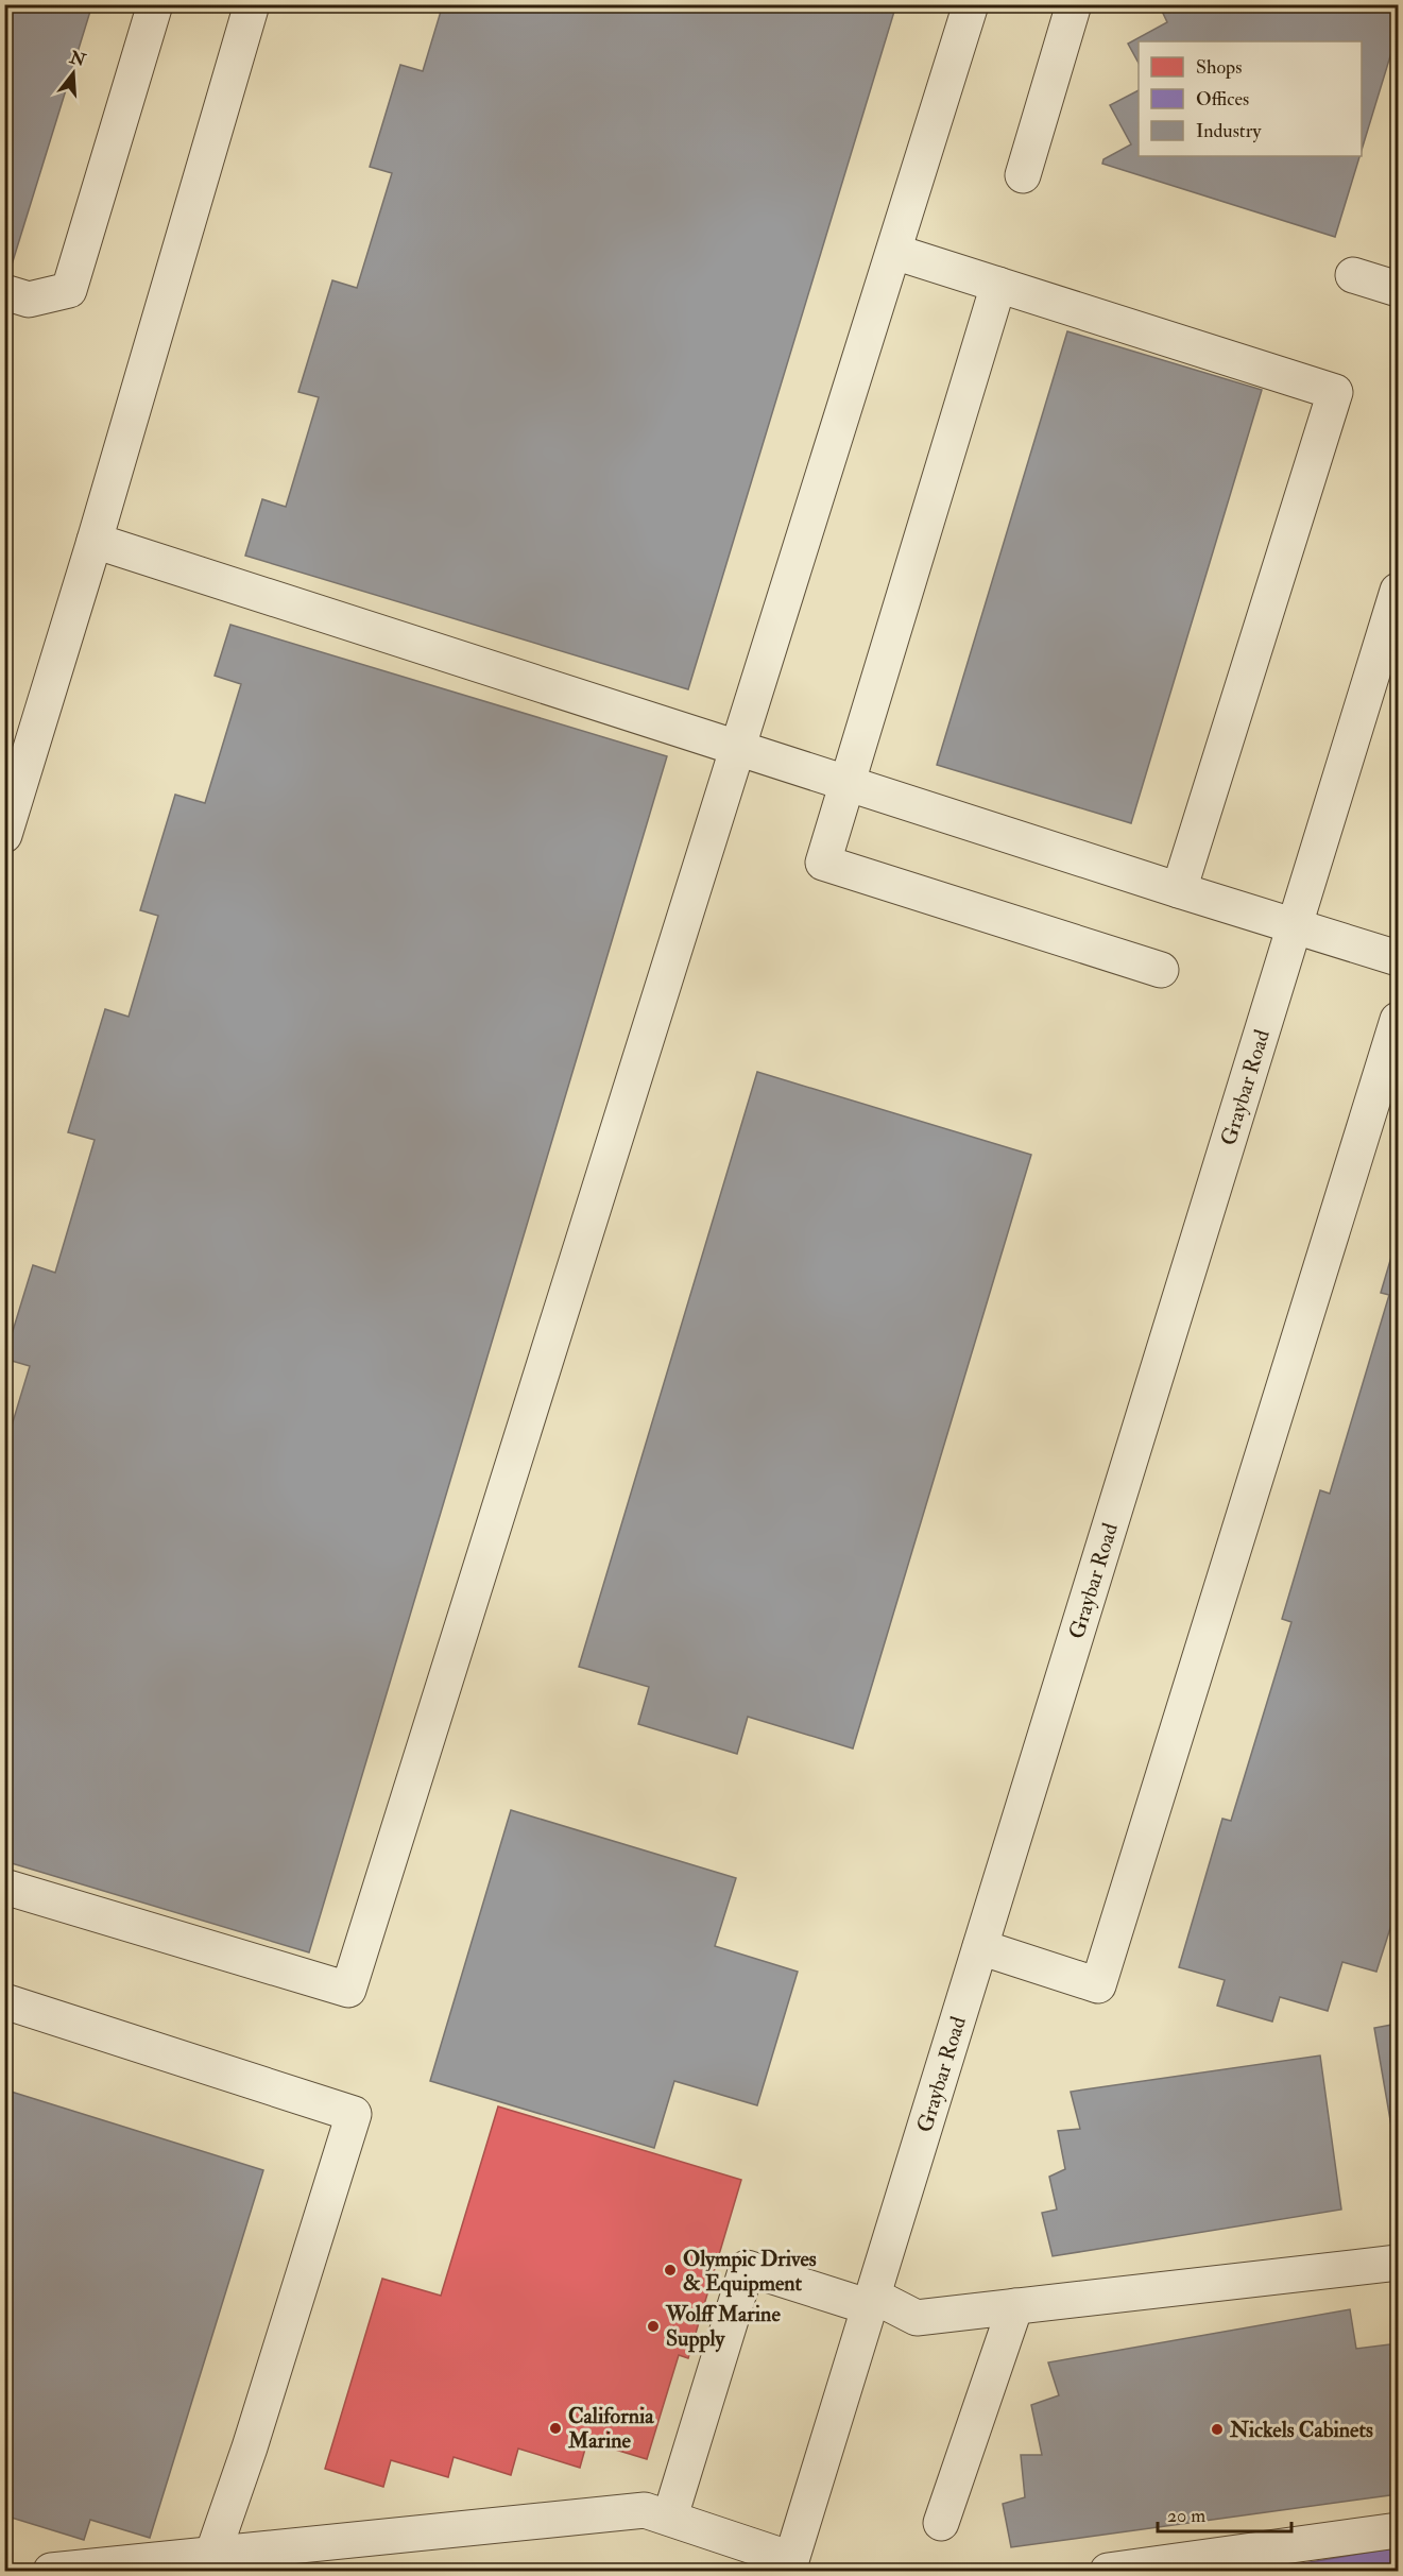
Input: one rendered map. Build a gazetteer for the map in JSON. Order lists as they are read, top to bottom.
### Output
{
  "streets": {
    "street": ["Graybar Road"]
  },
  "places": [
    "Olympic Drives & Equipment",
    "Wolff Marine Supply",
    "California Marine",
    "Nickels Cabinets"
  ],
  "legend": ["Shops", "Offices", "Industry"],
  "scale_bar": "20 m",
  "north": "top"
}
